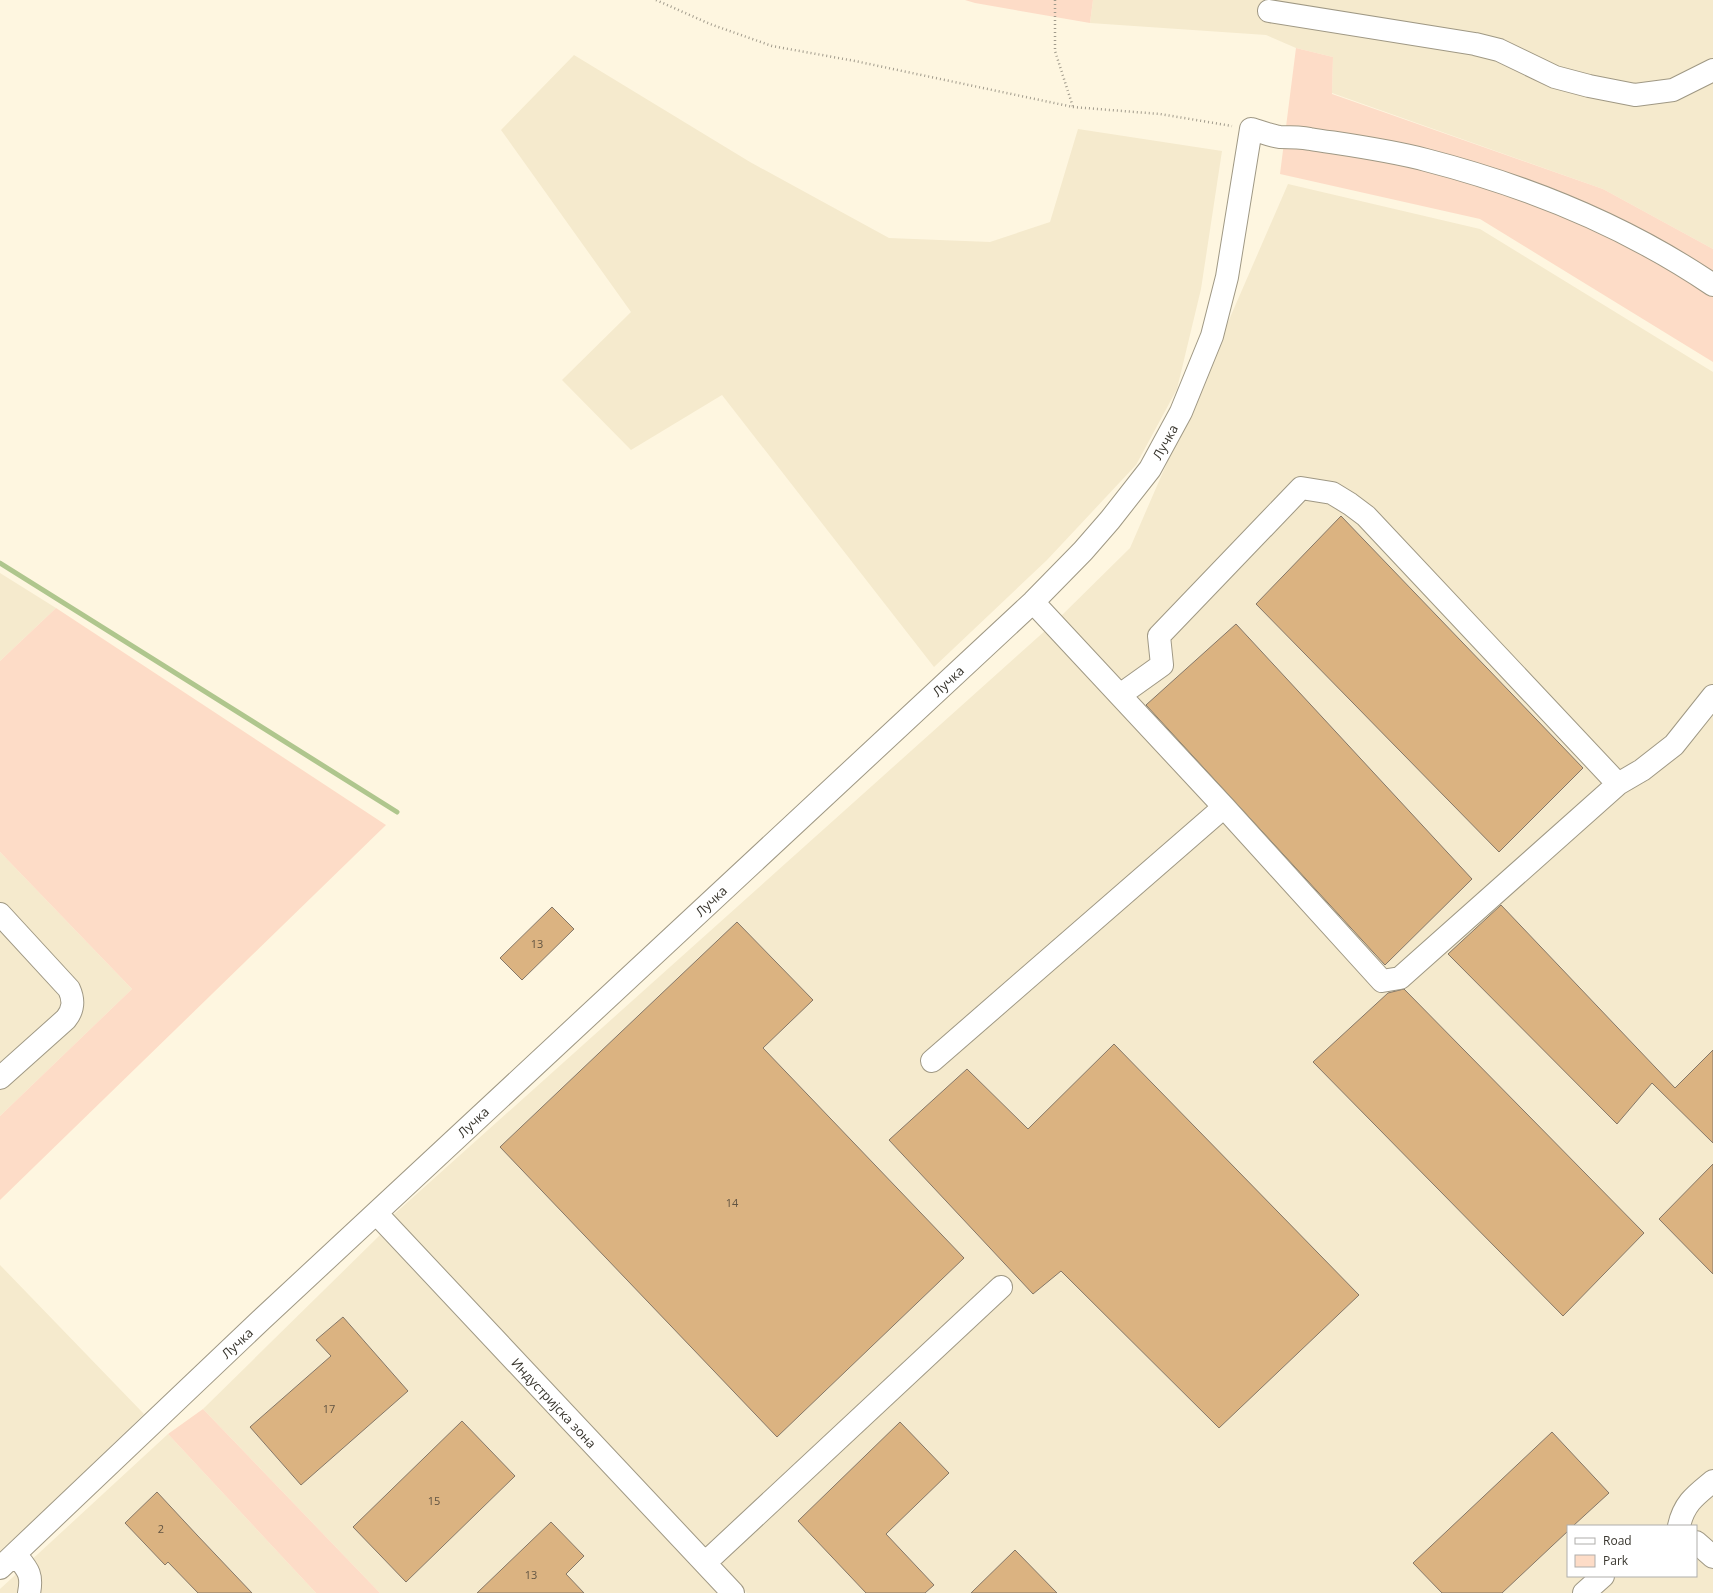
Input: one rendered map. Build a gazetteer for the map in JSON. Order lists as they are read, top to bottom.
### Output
{
  "streets": {
    "street": ["Лучка", "Индустријска зона"]
  },
  "crossings": [
    ["Лучка", "Индустријска зона"]
  ],
  "house_numbers": [
    "13",
    "14",
    "17",
    "15",
    "2",
    "13"
  ],
  "legend": ["Road", "Park"]
}
